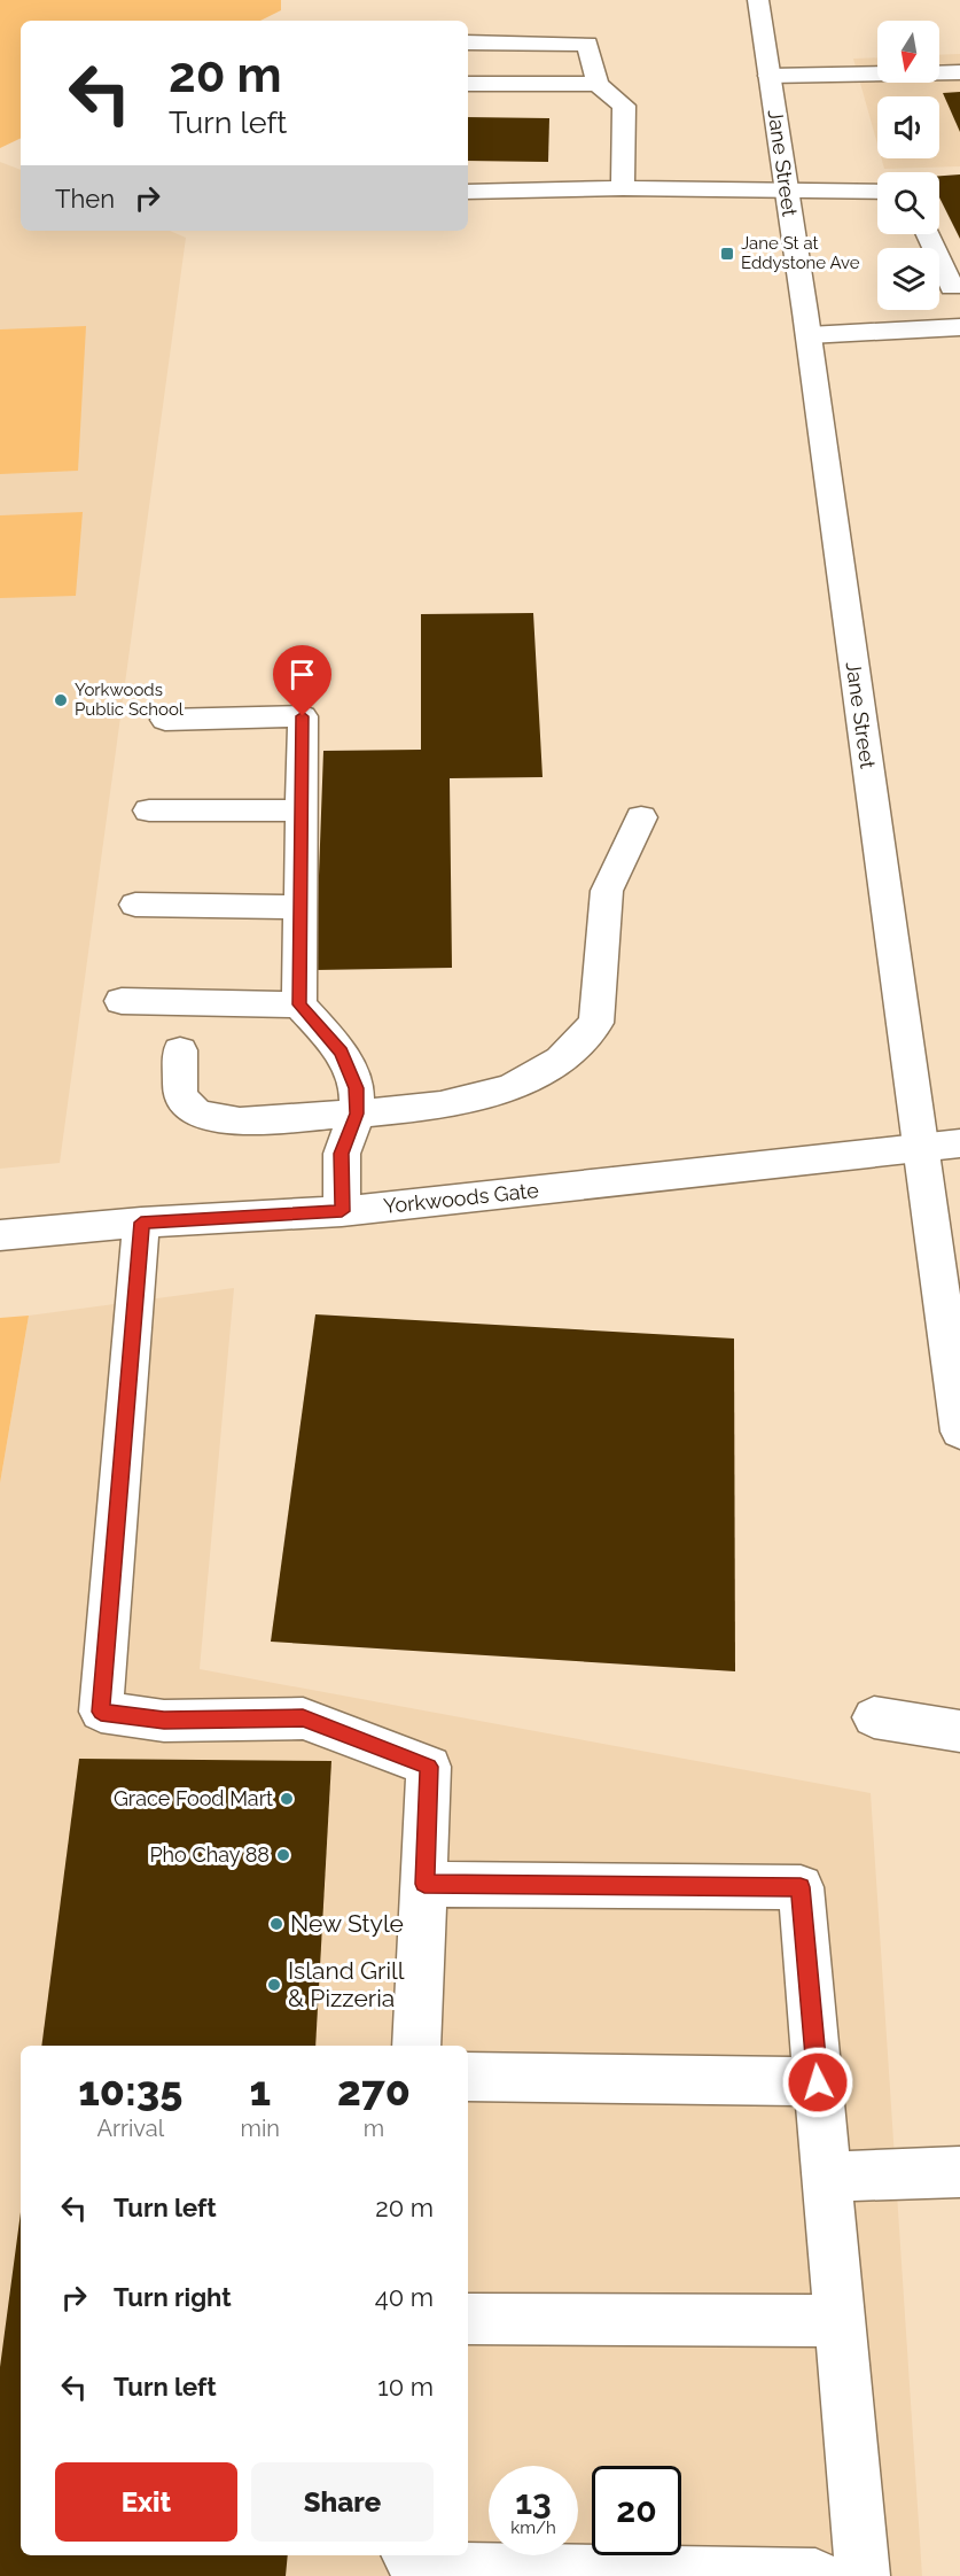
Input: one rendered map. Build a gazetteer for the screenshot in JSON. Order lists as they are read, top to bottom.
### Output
{
  "streets": {
    "main road": ["Jane Street", "Yorkwoods Gate"]
  },
  "crossings": [
    ["Jane Street", "Yorkwoods Gate"]
  ],
  "places": {
    "transit": ["Jane St at Eddystone Ave"],
    "other": [
      "Yorkwoods Public School",
      "Grace Food Mart",
      "Pho Chay 88",
      "New Style",
      "Island Grill & Pizzeria"
    ]
  },
  "north": "bottom",
  "page": {
    "turn": ["20 m", "Turn left"],
    "then": "Then",
    "eta": [
      "10:35",
      "Arrival",
      "1",
      "min",
      "270",
      "m"
    ],
    "list": [
      {
        "name": "Turn left",
        "value": "20 m"
      },
      {
        "name": "Turn right",
        "value": "40 m"
      },
      {
        "name": "Turn left",
        "value": "10 m"
      }
    ],
    "buttons": ["Exit", "Share"],
    "speed": "13 km/h",
    "limit": "20"
  }
}
